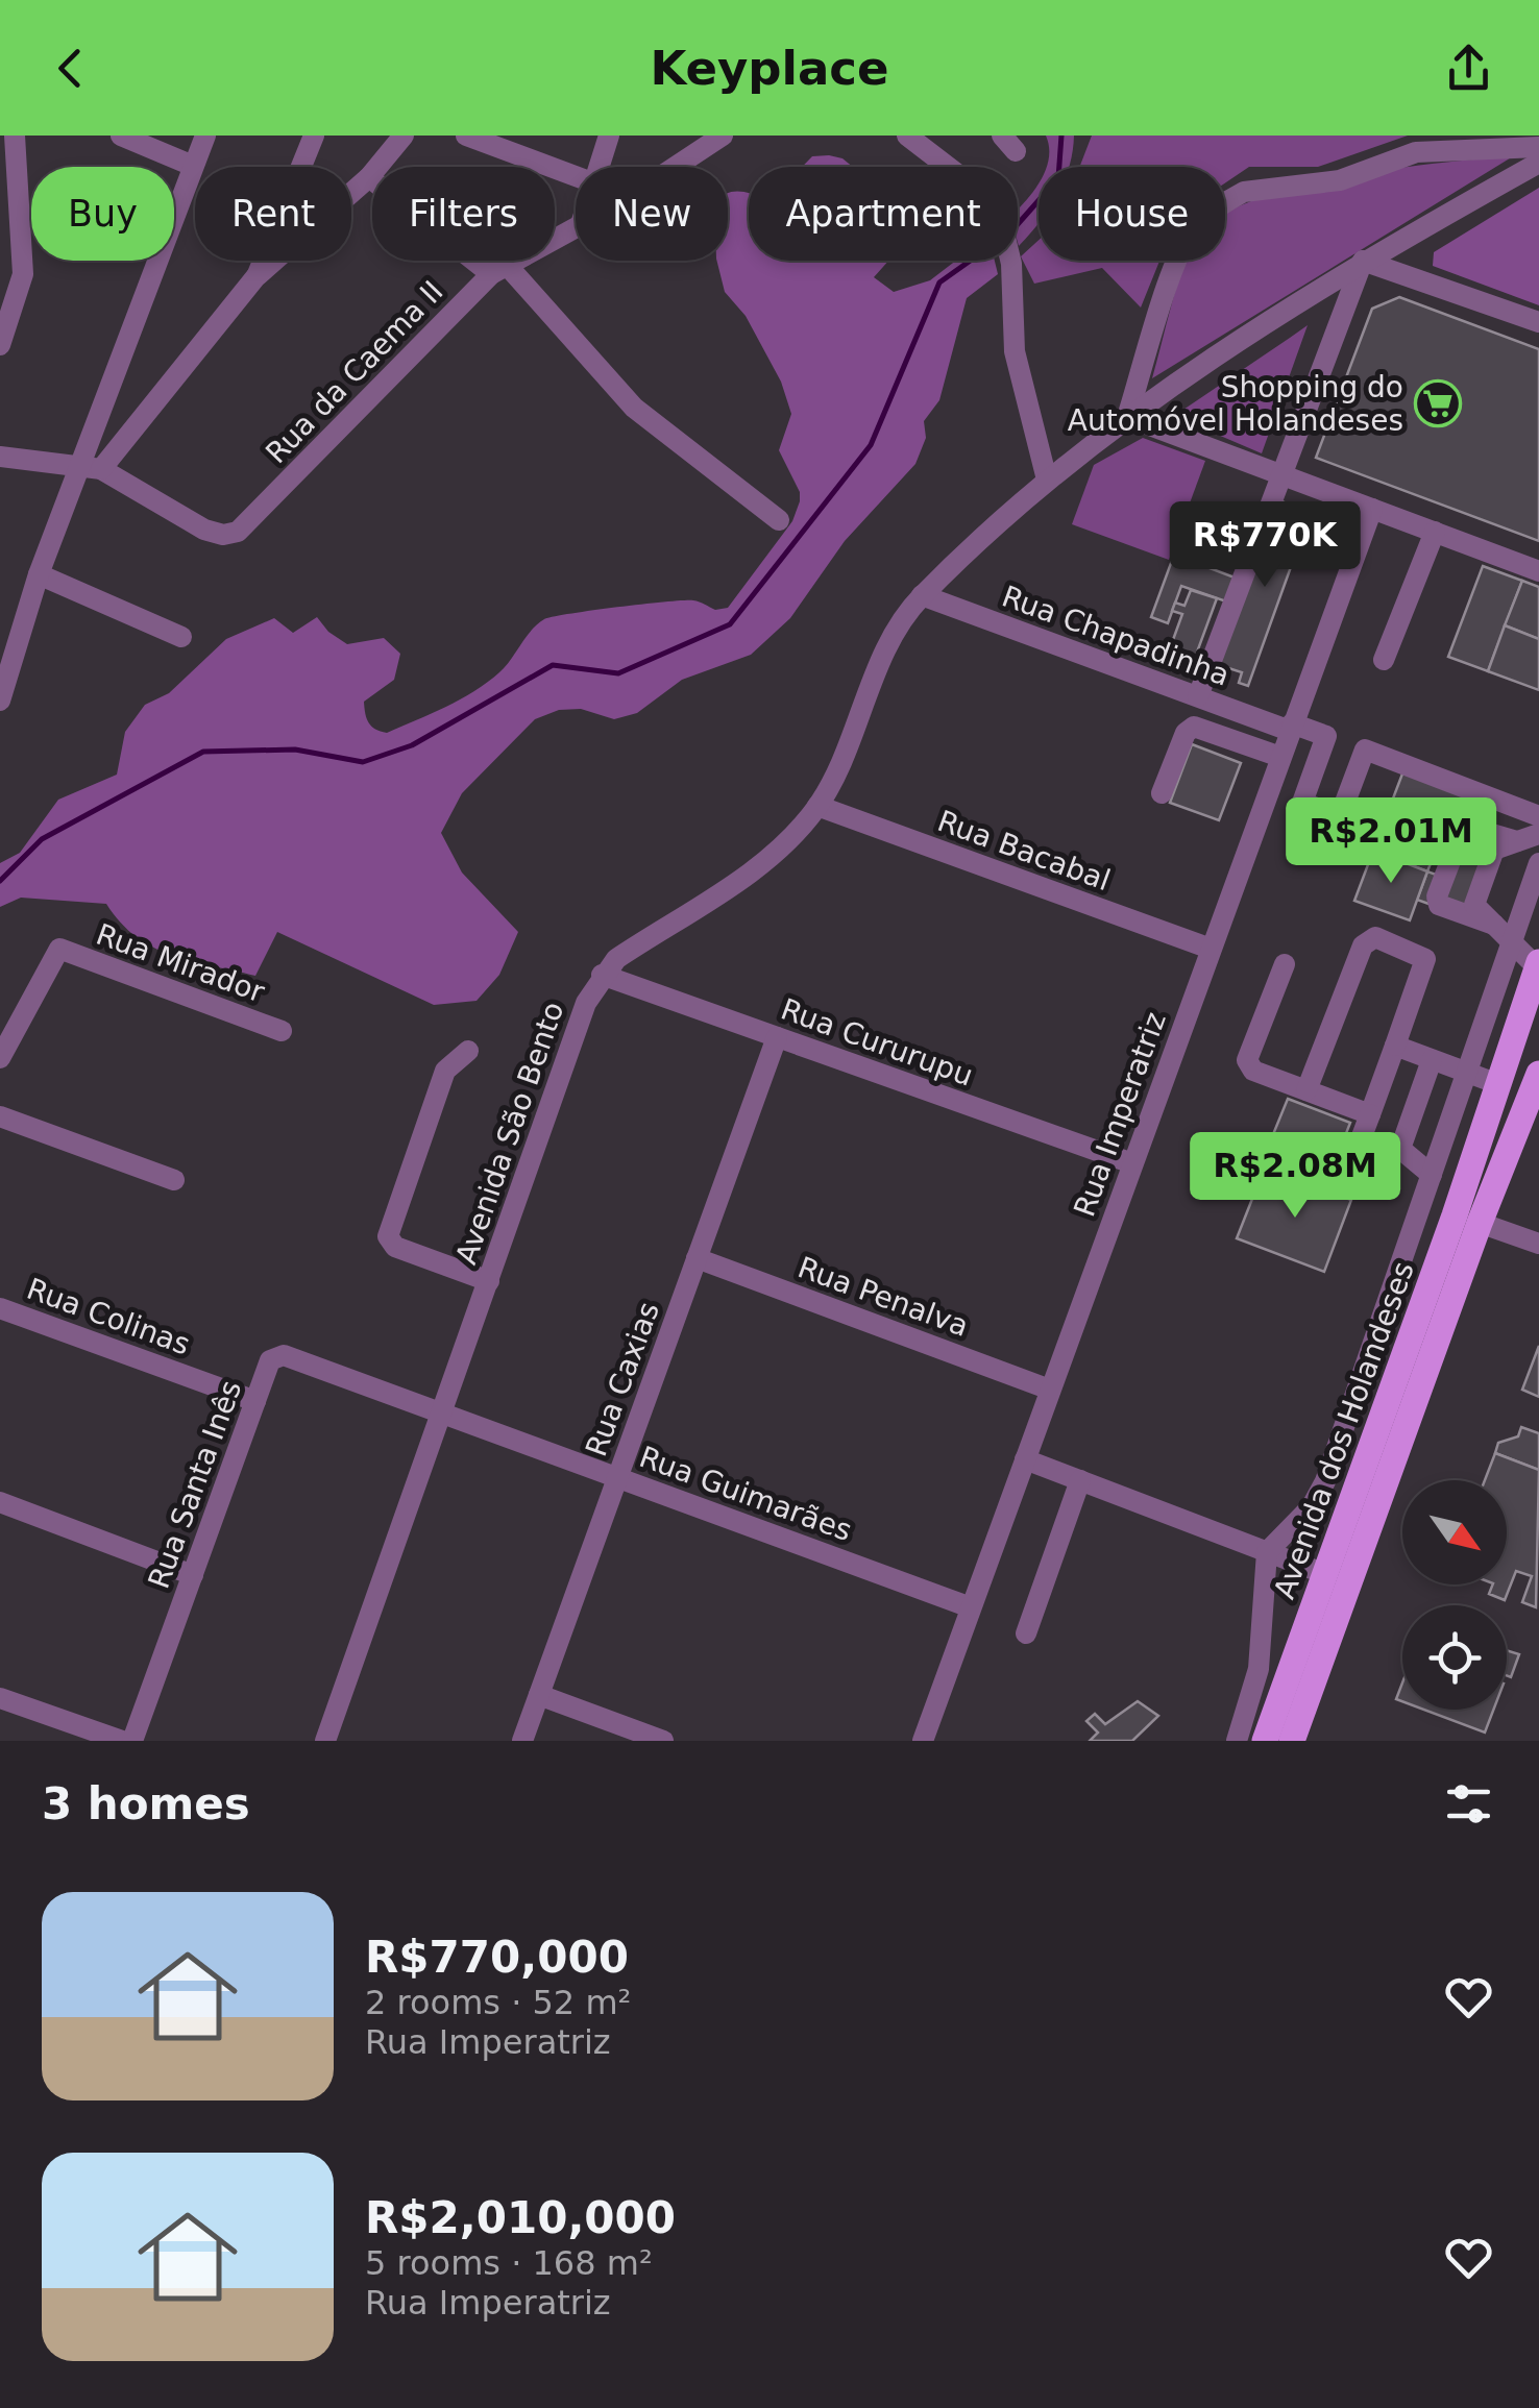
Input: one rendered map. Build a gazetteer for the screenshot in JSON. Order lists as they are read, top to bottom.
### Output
{
  "streets": {
    "main road": ["Avenida dos Holandeses"],
    "street": [
      "Rua da Caema II",
      "Rua Chapadinha",
      "Rua Bacabal",
      "Rua Mirador",
      "Rua Cururupu",
      "Rua Imperatriz",
      "Avenida São Bento",
      "Rua Penalva",
      "Rua Colinas",
      "Rua Caxias",
      "Rua Santa Inês",
      "Rua Guimarães"
    ]
  },
  "crossings": [
    ["Rua Chapadinha", "Rua Imperatriz"],
    ["Rua Chapadinha", "Avenida São Bento"],
    ["Rua Bacabal", "Rua Imperatriz"],
    ["Rua Bacabal", "Avenida São Bento"],
    ["Rua Cururupu", "Rua Imperatriz"],
    ["Rua Cururupu", "Avenida São Bento"],
    ["Rua Cururupu", "Rua Caxias"],
    ["Rua Imperatriz", "Rua Penalva"],
    ["Rua Imperatriz", "Rua Guimarães"],
    ["Avenida São Bento", "Rua Santa Inês"],
    ["Avenida São Bento", "Rua Guimarães"],
    ["Rua Penalva", "Rua Caxias"],
    ["Rua Colinas", "Rua Santa Inês"],
    ["Rua Caxias", "Rua Guimarães"],
    ["Rua Santa Inês", "Rua Guimarães"]
  ],
  "places": {
    "supermarket": ["Shopping do Automóvel Holandeses"]
  },
  "north": "bottom right",
  "page": {
    "header": "Keyplace",
    "chip": [
      "Buy",
      "Rent",
      "Filters",
      "New",
      "Apartment",
      "House"
    ],
    "price": ["R$770K", "R$2.01M", "R$2.08M"],
    "heading": "3 homes",
    "list": [
      {
        "name": "R$770,000",
        "note": "2 rooms · 52 m² · Rua Imperatriz"
      },
      {
        "name": "R$2,010,000",
        "note": "5 rooms · 168 m² · Rua Imperatriz"
      }
    ]
  }
}
